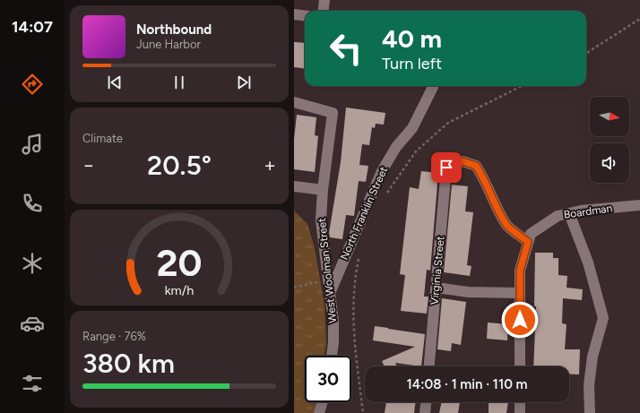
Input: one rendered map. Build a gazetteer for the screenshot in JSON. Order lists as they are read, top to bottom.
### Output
{
  "streets": {
    "street": [
      "Boardman",
      "North Franklin Street",
      "West Woolman Street",
      "Virginia Street"
    ]
  },
  "crossings": [
    ["Boardman", "Virginia Street"],
    ["North Franklin Street", "West Woolman Street"]
  ],
  "north": "right",
  "page": {
    "tabs": "14:07",
    "turn": ["40 m", "Turn left"],
    "song": ["Northbound", "June Harbor"],
    "tile": [
      "Climate",
      ["Range · 76%", "380 km"]
    ],
    "heat": ["−", "20.5°", "+"],
    "limit": "30",
    "trip": "14:08 · 1 min · 110 m",
    "gauge": ["20", "km/h"]
  }
}
